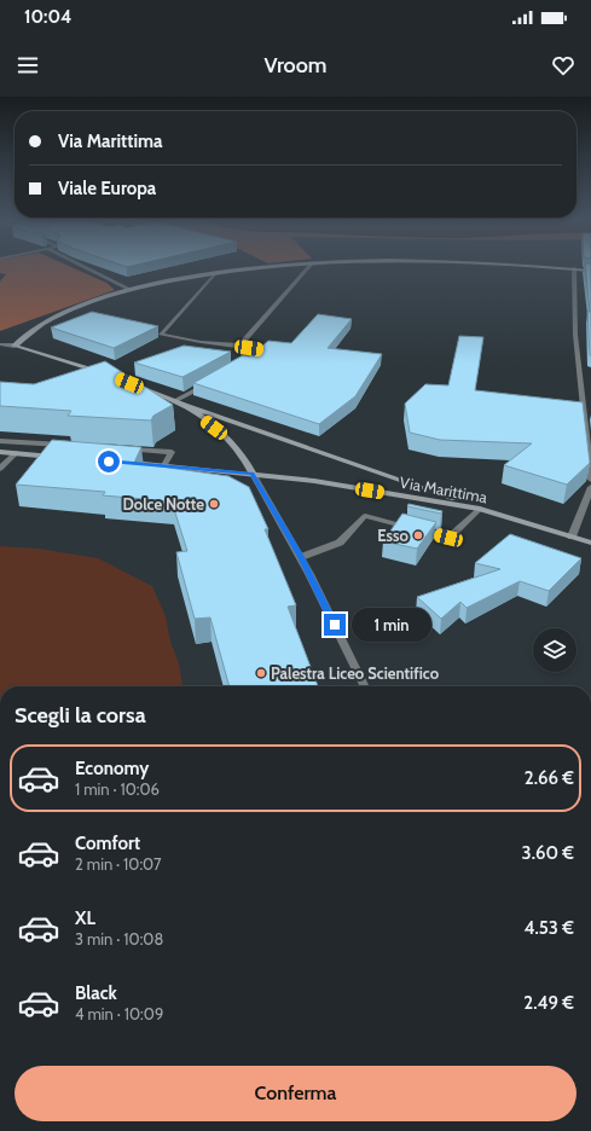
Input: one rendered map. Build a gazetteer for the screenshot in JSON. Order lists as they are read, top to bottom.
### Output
{
  "streets": {
    "main road": ["Via Marittima"]
  },
  "places": ["Dolce Notte", "Esso", "Palestra Liceo Scientifico"],
  "page": {
    "status": "10:04",
    "header": "Vroom",
    "banner": ["Via Marittima", "Viale Europa"],
    "bubble": "1 min",
    "heading": "Scegli la corsa",
    "list": [
      {
        "name": "Economy",
        "note": "1 min · 10:06",
        "value": "2.66 €"
      },
      {
        "name": "Comfort",
        "note": "2 min · 10:07",
        "value": "3.60 €"
      },
      {
        "name": "XL",
        "note": "3 min · 10:08",
        "value": "4.53 €"
      },
      {
        "name": "Black",
        "note": "4 min · 10:09",
        "value": "2.49 €"
      }
    ],
    "buttons": "Conferma"
  }
}
